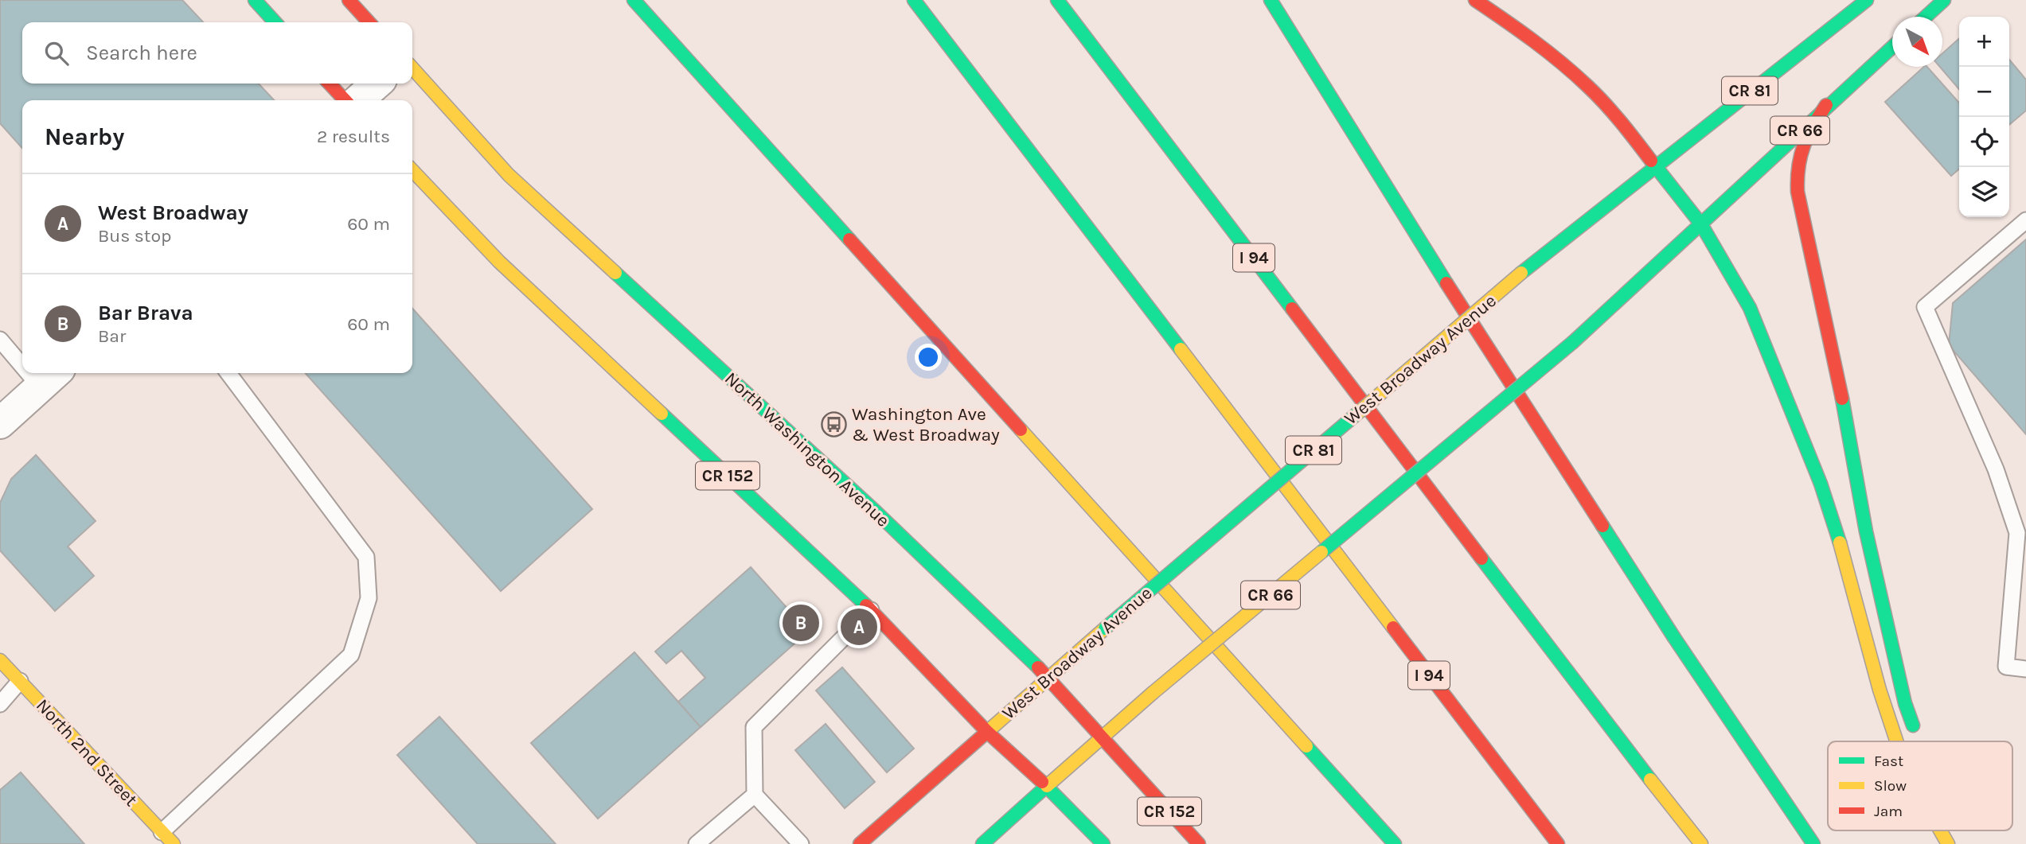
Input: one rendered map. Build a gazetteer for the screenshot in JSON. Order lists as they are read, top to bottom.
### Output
{
  "streets": {
    "main road": [
      "CR 81",
      "CR 66",
      "I 94",
      "West Broadway Avenue",
      "North Washington Avenue",
      "CR 152",
      "North 2nd Street"
    ]
  },
  "crossings": [
    ["CR 66", "North Washington Avenue"],
    ["West Broadway Avenue", "North Washington Avenue"],
    ["West Broadway Avenue", "CR 152"]
  ],
  "places": {
    "bus stop": ["Washington Ave & West Broadway"]
  },
  "legend": ["Fast", "Slow", "Jam"],
  "north": "bottom right",
  "page": {
    "map_buttons": ["+", "−"],
    "search": "Search here",
    "heading": ["Nearby", "2 results"],
    "list": [
      {
        "mark": "A",
        "name": "West Broadway",
        "note": "Bus stop",
        "value": "60 m"
      },
      {
        "mark": "B",
        "name": "Bar Brava",
        "note": "Bar",
        "value": "60 m"
      }
    ],
    "pins": ["B", "A"]
  }
}
